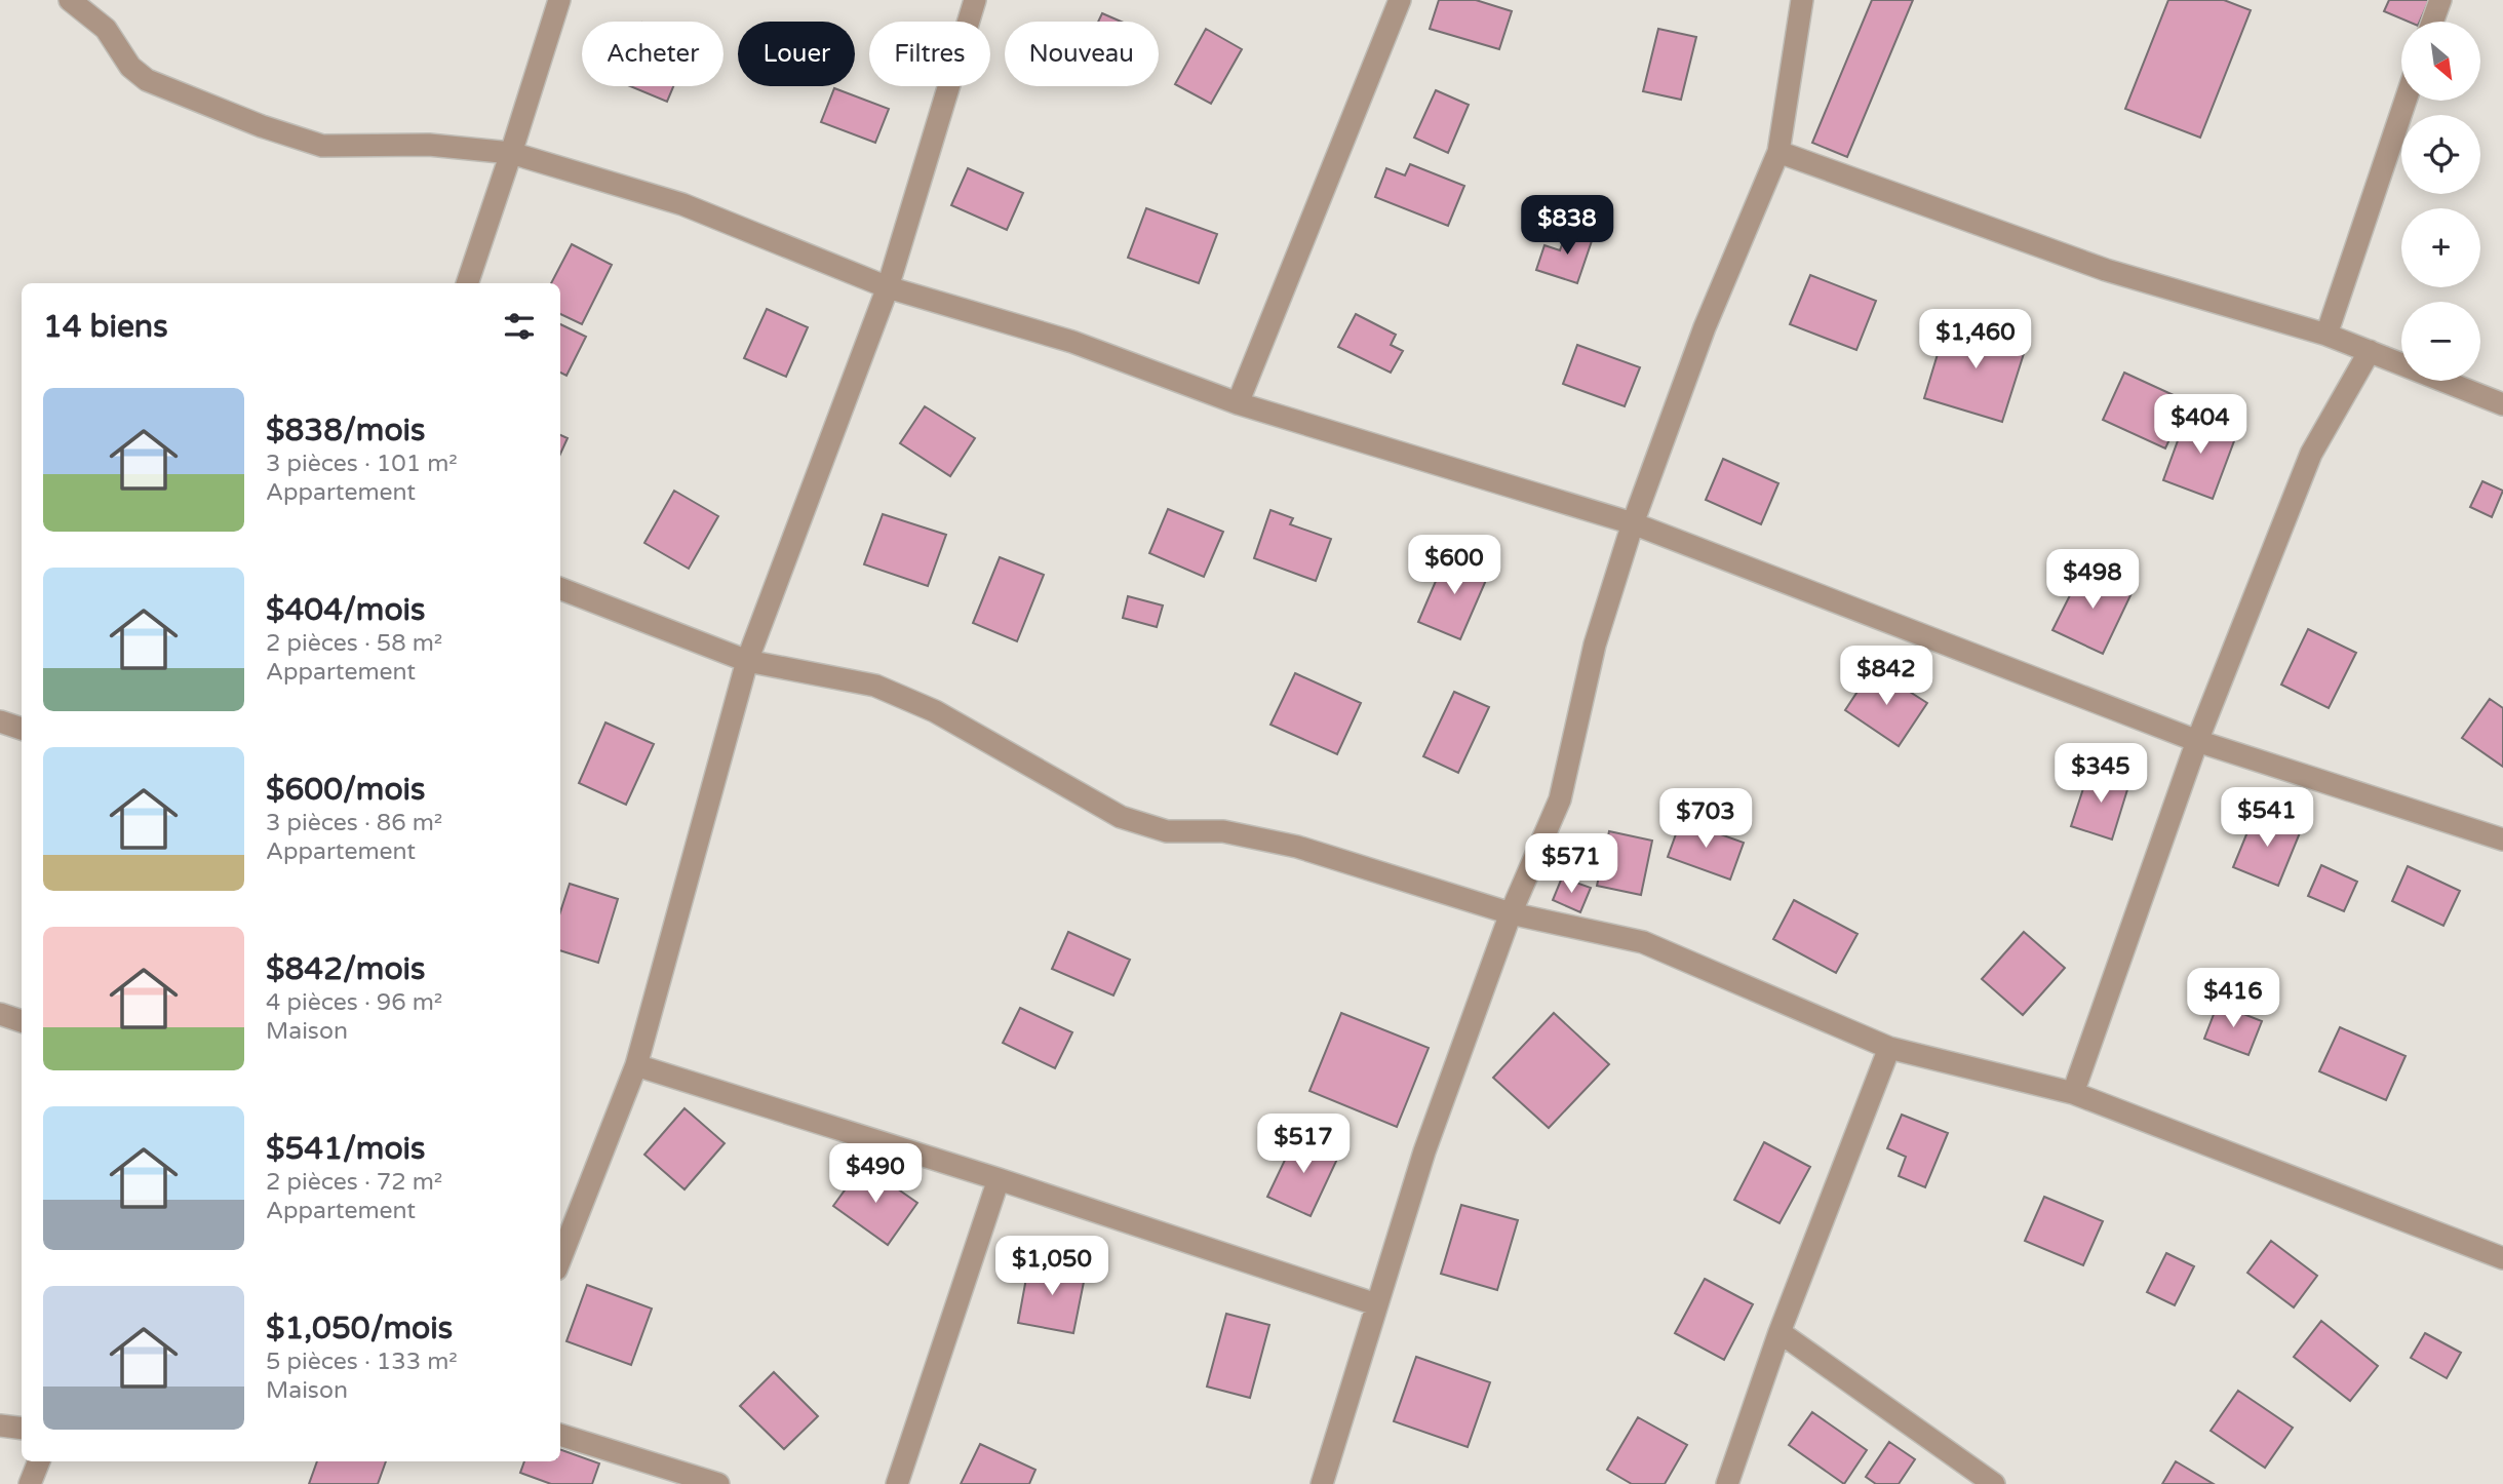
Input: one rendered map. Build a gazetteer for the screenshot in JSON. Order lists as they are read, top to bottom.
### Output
{
  "north": "bottom right",
  "page": {
    "map_buttons": ["+", "−"],
    "chip": [
      "Acheter",
      "Louer",
      "Filtres",
      "Nouveau"
    ],
    "price": [
      "$838",
      "$1,460",
      "$404",
      "$600",
      "$498",
      "$842",
      "$345",
      "$541",
      "$703",
      "$571",
      "$416",
      "$517",
      "$490",
      "$1,050"
    ],
    "heading": "14 biens",
    "list": [
      {
        "name": "$838/mois",
        "note": "3 pièces · 101 m² · Appartement"
      },
      {
        "name": "$404/mois",
        "note": "2 pièces · 58 m² · Appartement"
      },
      {
        "name": "$600/mois",
        "note": "3 pièces · 86 m² · Appartement"
      },
      {
        "name": "$842/mois",
        "note": "4 pièces · 96 m² · Maison"
      },
      {
        "name": "$541/mois",
        "note": "2 pièces · 72 m² · Appartement"
      },
      {
        "name": "$1,050/mois",
        "note": "5 pièces · 133 m² · Maison"
      }
    ]
  }
}
